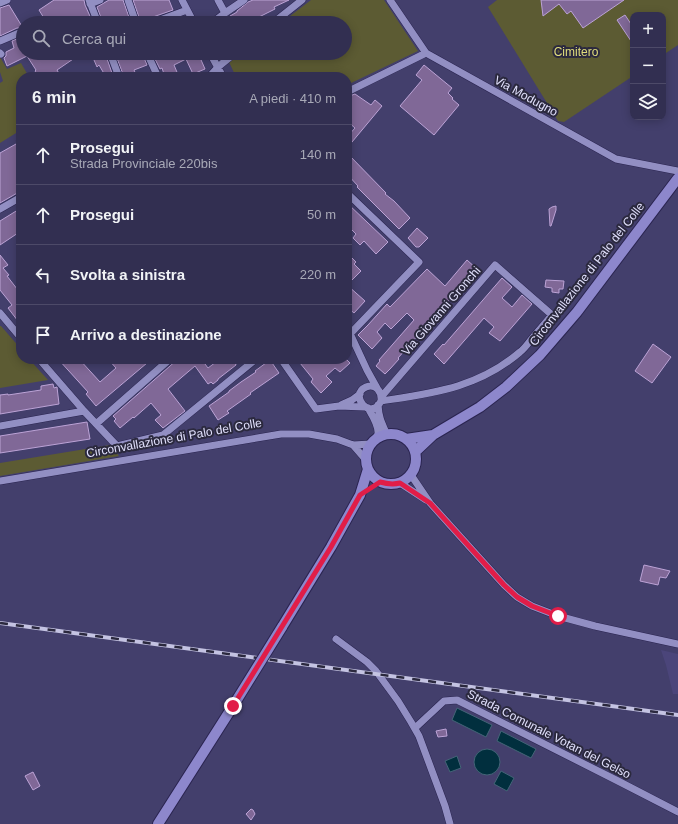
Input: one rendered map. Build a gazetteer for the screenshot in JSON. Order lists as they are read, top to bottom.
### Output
{
  "streets": {
    "main road": ["Circonvallazione di Palo del Colle"],
    "street": ["Via Modugno", "Via Giovanni Gronchi", "Strada Comunale Votan del Gelso"]
  },
  "parks": ["Cimitero"],
  "page": {
    "map_buttons": ["+", "−"],
    "search": "Cerca qui",
    "heading": ["6 min", "A piedi · 410 m"],
    "list": [
      ["Prosegui", "Strada Provinciale 220bis", "140 m"],
      ["Prosegui", "50 m"],
      ["Svolta a sinistra", "220 m"],
      "Arrivo a destinazione"
    ]
  }
}
